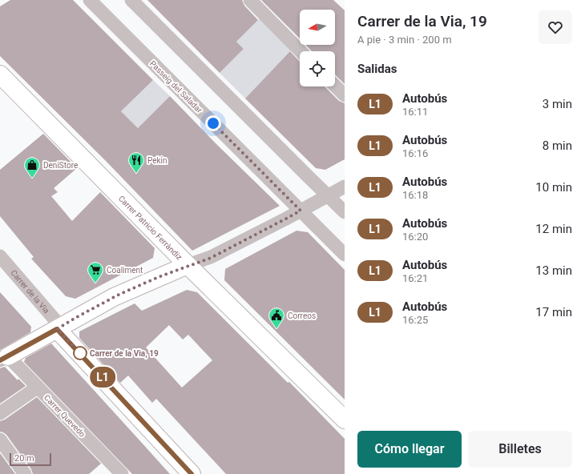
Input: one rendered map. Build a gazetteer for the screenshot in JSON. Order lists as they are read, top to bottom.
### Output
{
  "streets": {
    "main road": ["Carrer Patricio Ferràndiz", "Carrer de la Via"],
    "street": ["Passeig del Saladar", "Carrer Quevedo"]
  },
  "places": {
    "restaurant": ["Pekin"],
    "shop": ["DeniStore"],
    "supermarket": ["Coaliment"],
    "public building": ["Correos"],
    "other": ["Carrer de la Via, 19"]
  },
  "lines": ["bus line L1"],
  "scale_bar": "20 m",
  "north": "left",
  "page": {
    "on_map": "L1",
    "heading": [
      ["Carrer de la Via, 19", "A pie · 3 min · 200 m"],
      "Salidas"
    ],
    "list": [
      {
        "mark": "L1",
        "name": "Autobús",
        "note": "16:11",
        "value": "3 min"
      },
      {
        "mark": "L1",
        "name": "Autobús",
        "note": "16:16",
        "value": "8 min"
      },
      {
        "mark": "L1",
        "name": "Autobús",
        "note": "16:18",
        "value": "10 min"
      },
      {
        "mark": "L1",
        "name": "Autobús",
        "note": "16:20",
        "value": "12 min"
      },
      {
        "mark": "L1",
        "name": "Autobús",
        "note": "16:21",
        "value": "13 min"
      },
      {
        "mark": "L1",
        "name": "Autobús",
        "note": "16:25",
        "value": "17 min"
      }
    ],
    "buttons": ["Cómo llegar", "Billetes"],
    "scale": "20 m"
  }
}
